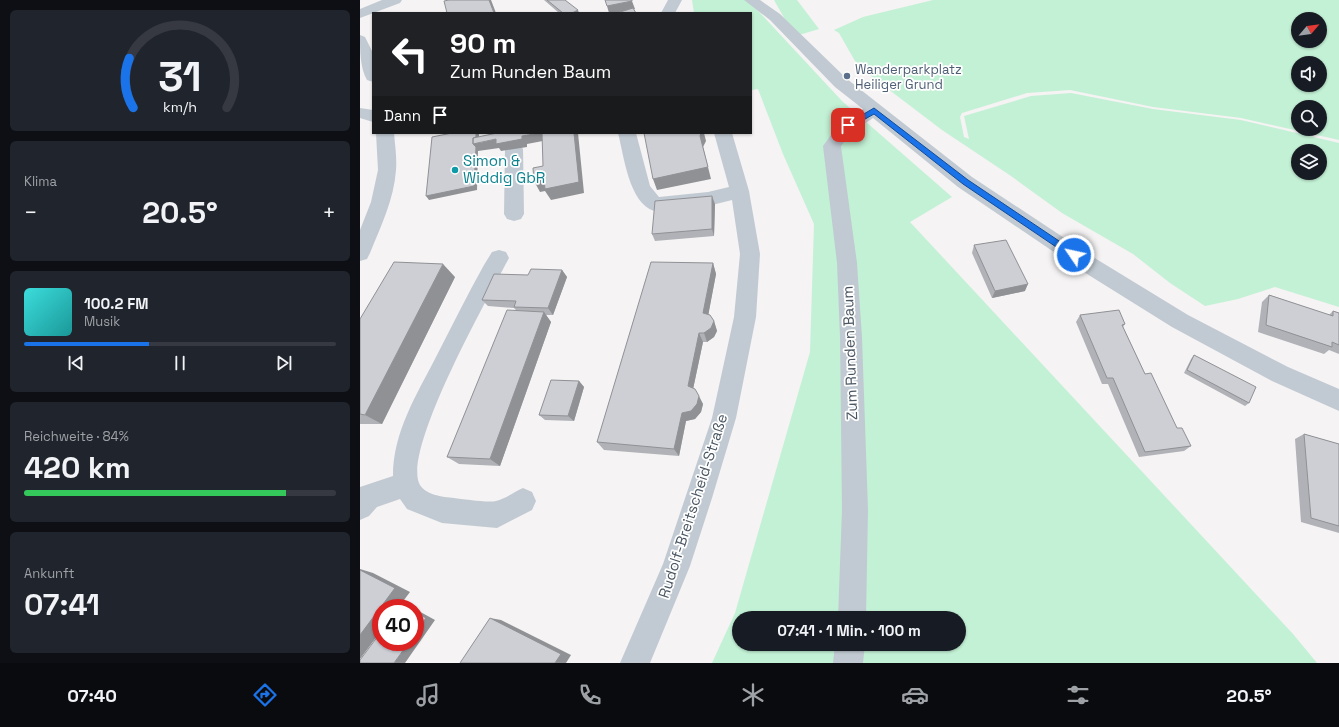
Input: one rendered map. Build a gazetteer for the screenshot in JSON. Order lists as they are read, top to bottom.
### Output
{
  "streets": {
    "street": ["Zum Runden Baum", "Rudolf-Breitscheid-Straße"]
  },
  "places": ["Wanderparkplatz Heiliger Grund", "Simon & Widdig GbR"],
  "north": "top right",
  "page": {
    "turn": ["90 m", "Zum Runden Baum"],
    "then": "Dann",
    "tile": [
      "Klima",
      ["Reichweite · 84%", "420 km"],
      ["Ankunft", "07:41"]
    ],
    "heat": ["−", "20.5°", "+"],
    "song": ["100.2 FM", "Musik"],
    "limit": "40",
    "trip": "07:41 · 1 Min. · 100 m",
    "tabs": ["07:40", "20.5°"],
    "gauge": ["31", "km/h"]
  }
}
